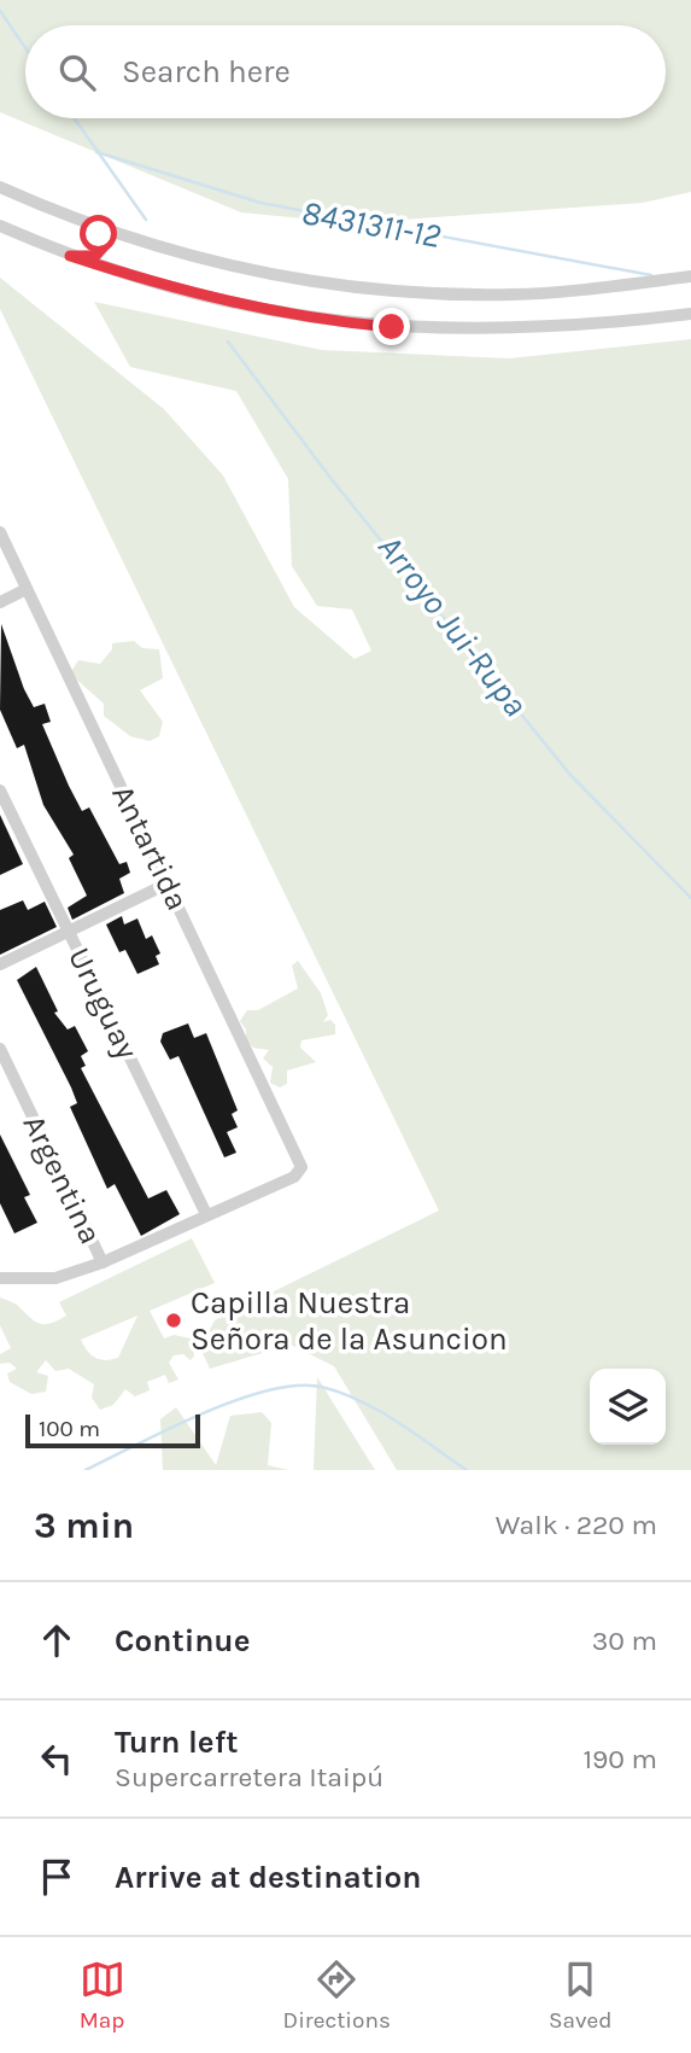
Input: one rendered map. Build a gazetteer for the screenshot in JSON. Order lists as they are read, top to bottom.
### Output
{
  "streets": {
    "street": ["Antartida", "Uruguay", "Argentina"]
  },
  "crossings": [
    ["Antartida", "Uruguay"]
  ],
  "water": ["8431311-12", "Arroyo Jui-Rupa"],
  "places": ["Capilla Nuestra Señora de la Asuncion"],
  "scale_bar": "100 m",
  "page": {
    "search": "Search here",
    "scale": "100 m",
    "heading": ["3 min", "Walk · 220 m"],
    "list": [
      ["Continue", "30 m"],
      ["Turn left", "Supercarretera Itaipú", "190 m"],
      "Arrive at destination"
    ],
    "nav": ["Map", "Directions", "Saved"]
  }
}
